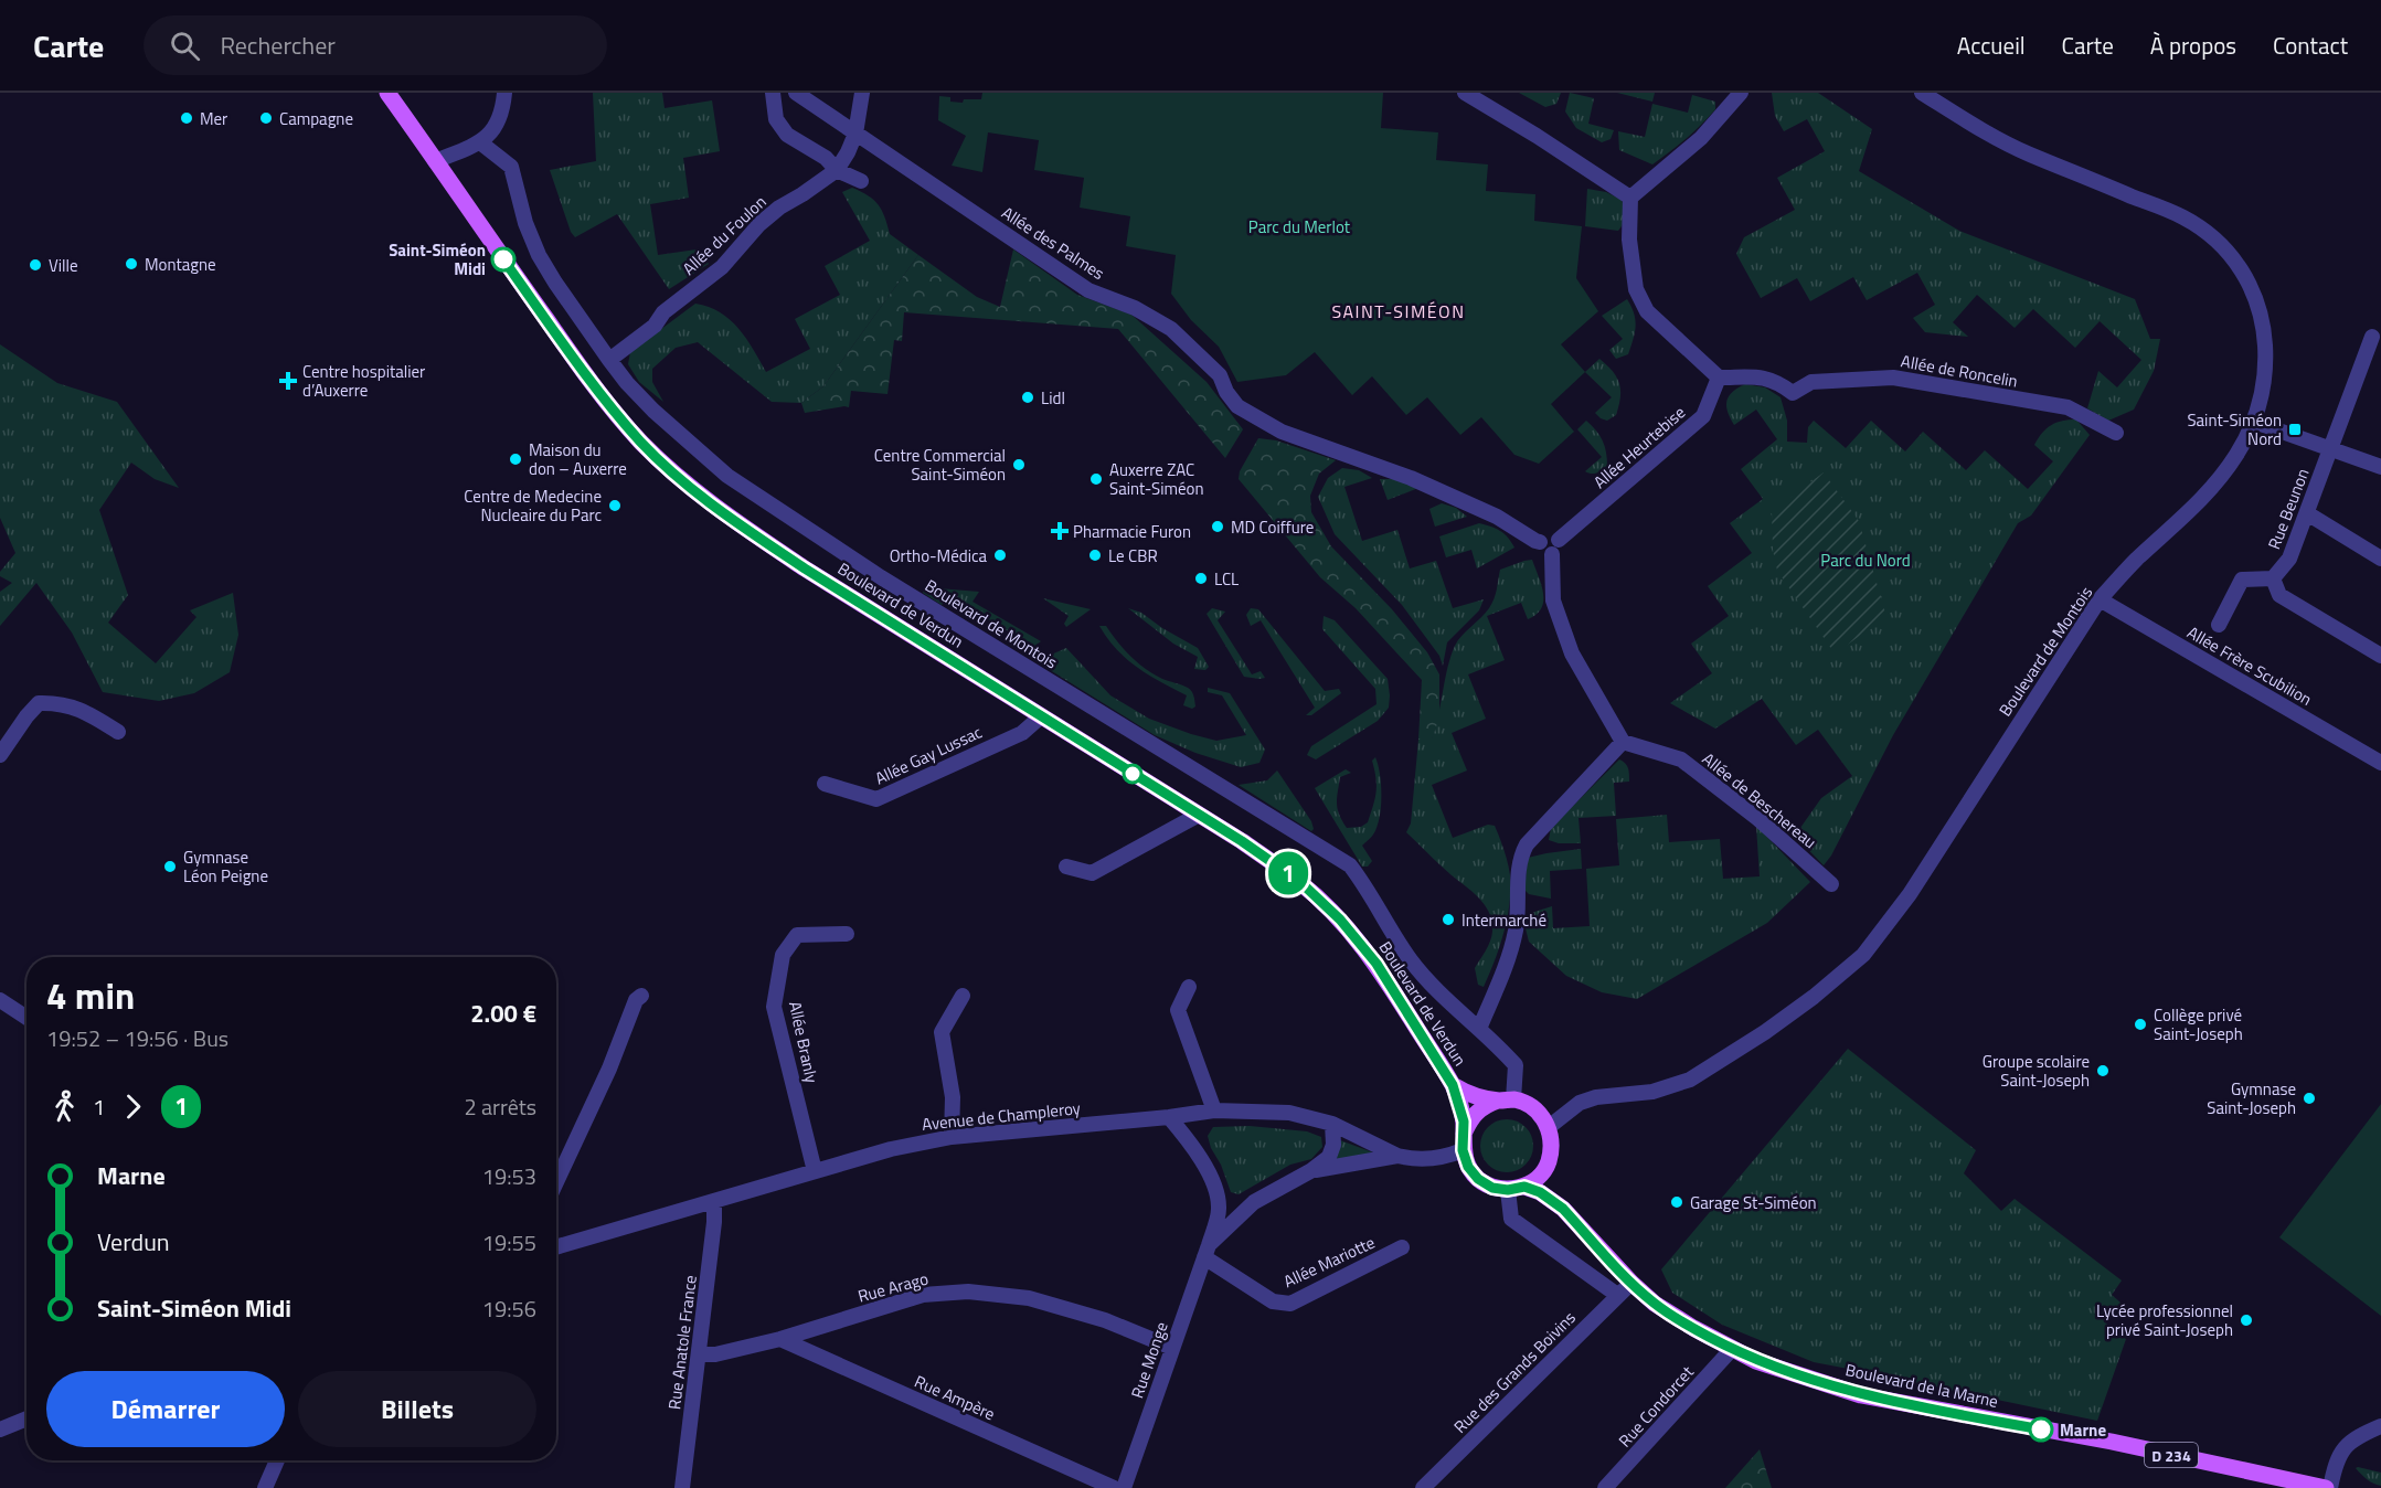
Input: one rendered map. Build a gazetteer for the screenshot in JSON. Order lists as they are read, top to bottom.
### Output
{
  "streets": {
    "main road": ["Boulevard de Verdun", "Boulevard de la Marne", "D 234"],
    "street": [
      "Allée du Foulon",
      "Allée des Palmes",
      "Allée de Roncelin",
      "Allée Heurtebise",
      "Rue Beunon",
      "Boulevard de Montois",
      "Allée Frère Scubilion",
      "Allée Gay Lussac",
      "Allée de Beschereau",
      "Allée Branly",
      "Avenue de Champleroy",
      "Allée Mariotte",
      "Rue Arago",
      "Rue Anatole France",
      "Rue Monge",
      "Rue des Grands Boivins",
      "Rue Ampère",
      "Rue Condorcet"
    ]
  },
  "crossings": [
    ["Allée du Foulon", "Allée des Palmes"],
    ["Allée du Foulon", "Boulevard de Montois"],
    ["Allée des Palmes", "Allée Heurtebise"],
    ["Allée de Roncelin", "Allée Heurtebise"],
    ["Boulevard de Verdun", "Boulevard de Montois"],
    ["Boulevard de Verdun", "Allée Gay Lussac"],
    ["Boulevard de Verdun", "Avenue de Champleroy"],
    ["Boulevard de Verdun", "D 234"],
    ["Boulevard de Montois", "Allée Frère Scubilion"],
    ["Boulevard de Montois", "Avenue de Champleroy"],
    ["Boulevard de Montois", "D 234"],
    ["Allée Branly", "Avenue de Champleroy"],
    ["Avenue de Champleroy", "Rue Anatole France"],
    ["Avenue de Champleroy", "Rue Monge"],
    ["Avenue de Champleroy", "D 234"],
    ["Allée Mariotte", "Rue Monge"],
    ["Rue Arago", "Rue Anatole France"],
    ["Rue Arago", "Rue Monge"],
    ["Rue Arago", "Rue Ampère"],
    ["Rue des Grands Boivins", "Boulevard de la Marne"],
    ["Boulevard de la Marne", "Rue Condorcet"],
    ["Boulevard de la Marne", "D 234"]
  ],
  "districts": ["SAINT-SIMÉON"],
  "parks": ["Parc du Merlot", "Parc du Nord"],
  "places": {
    "other": [
      "Mer",
      "Campagne",
      "Saint-Siméon Midi",
      "Montagne",
      "Ville",
      "Lidl",
      "Maison du don – Auxerre",
      "Centre Commercial Saint-Siméon",
      "Auxerre ZAC Saint-Siméon",
      "Centre de Medecine Nucleaire du Parc",
      "MD Coiffure",
      "Ortho-Médica",
      "Le CBR",
      "LCL",
      "Gymnase Léon Peigne",
      "Intermarché",
      "Collège privé Saint-Joseph",
      "Groupe scolaire Saint-Joseph",
      "Gymnase Saint-Joseph",
      "Garage St-Siméon",
      "Lycée professionnel privé Saint-Joseph",
      "Marne"
    ],
    "health": ["Centre hospitalier d’Auxerre", "Pharmacie Furon"],
    "transit": ["Saint-Siméon Nord"]
  },
  "lines": ["bus line 1"],
  "page": {
    "header": "Carte",
    "search": "Rechercher",
    "nav": [
      "Accueil",
      "Carte",
      "À propos",
      "Contact"
    ],
    "on_map": "1",
    "heading": ["4 min", "19:52 – 19:56 · Bus", "2.00 €"],
    "legs": ["1", "1", "2 arrêts"],
    "list": [
      {
        "name": "Marne",
        "value": "19:53"
      },
      {
        "name": "Verdun",
        "value": "19:55"
      },
      {
        "name": "Saint-Siméon Midi",
        "value": "19:56"
      }
    ],
    "buttons": ["Démarrer", "Billets"]
  }
}
